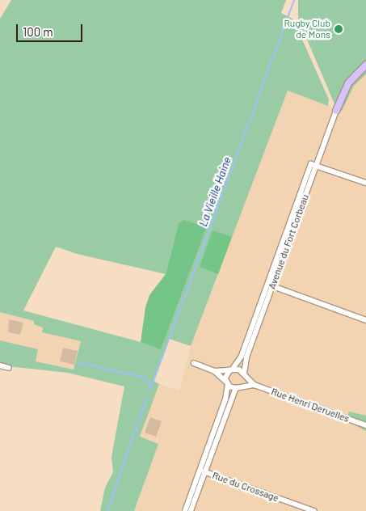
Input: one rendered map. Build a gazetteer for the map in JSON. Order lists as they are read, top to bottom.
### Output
{
  "streets": {
    "street": ["Avenue du Fort Corbeau", "Rue Henri Deruelles", "Rue du Crossage"]
  },
  "crossings": [
    ["Avenue du Fort Corbeau", "Rue Henri Deruelles"]
  ],
  "water": ["La Vieille Haine"],
  "places": ["Rugby Club de Mons"],
  "scale_bar": "100 m"
}
